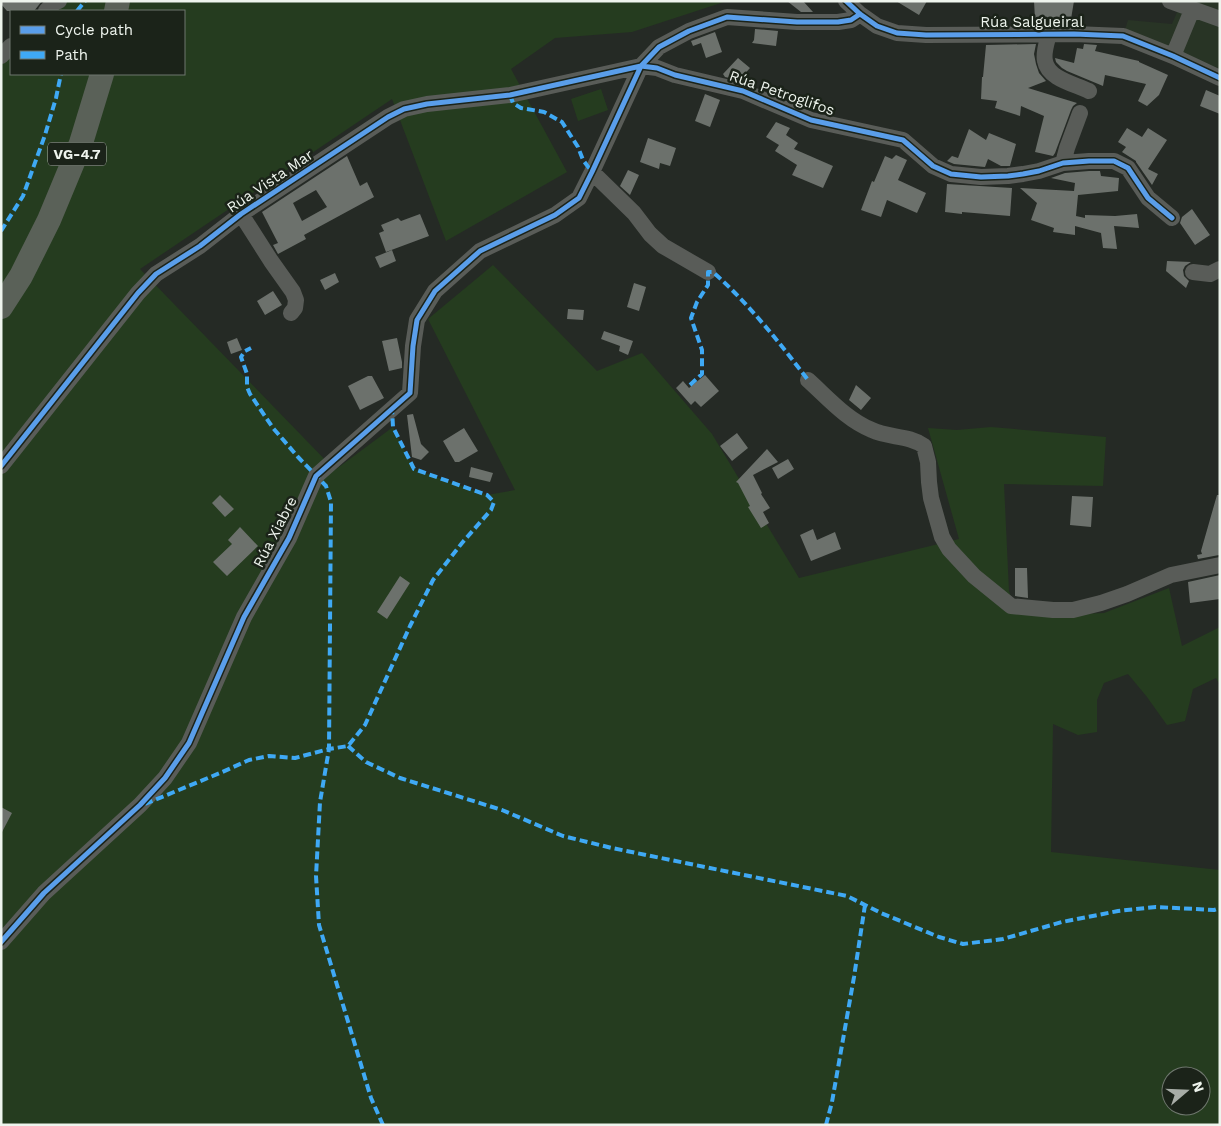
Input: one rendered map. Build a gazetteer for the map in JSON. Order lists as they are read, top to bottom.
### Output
{
  "streets": {
    "highway": ["VG-4.7"],
    "street": [
      "Rúa Salgueiral",
      "Rúa Petroglifos",
      "Rúa Vista Mar",
      "Rúa Xiabre"
    ]
  },
  "crossings": [
    ["Rúa Petroglifos", "Rúa Vista Mar"],
    ["Rúa Petroglifos", "Rúa Xiabre"],
    ["Rúa Vista Mar", "Rúa Xiabre"]
  ],
  "legend": ["Cycle path", "Path"],
  "north": "right"
}
